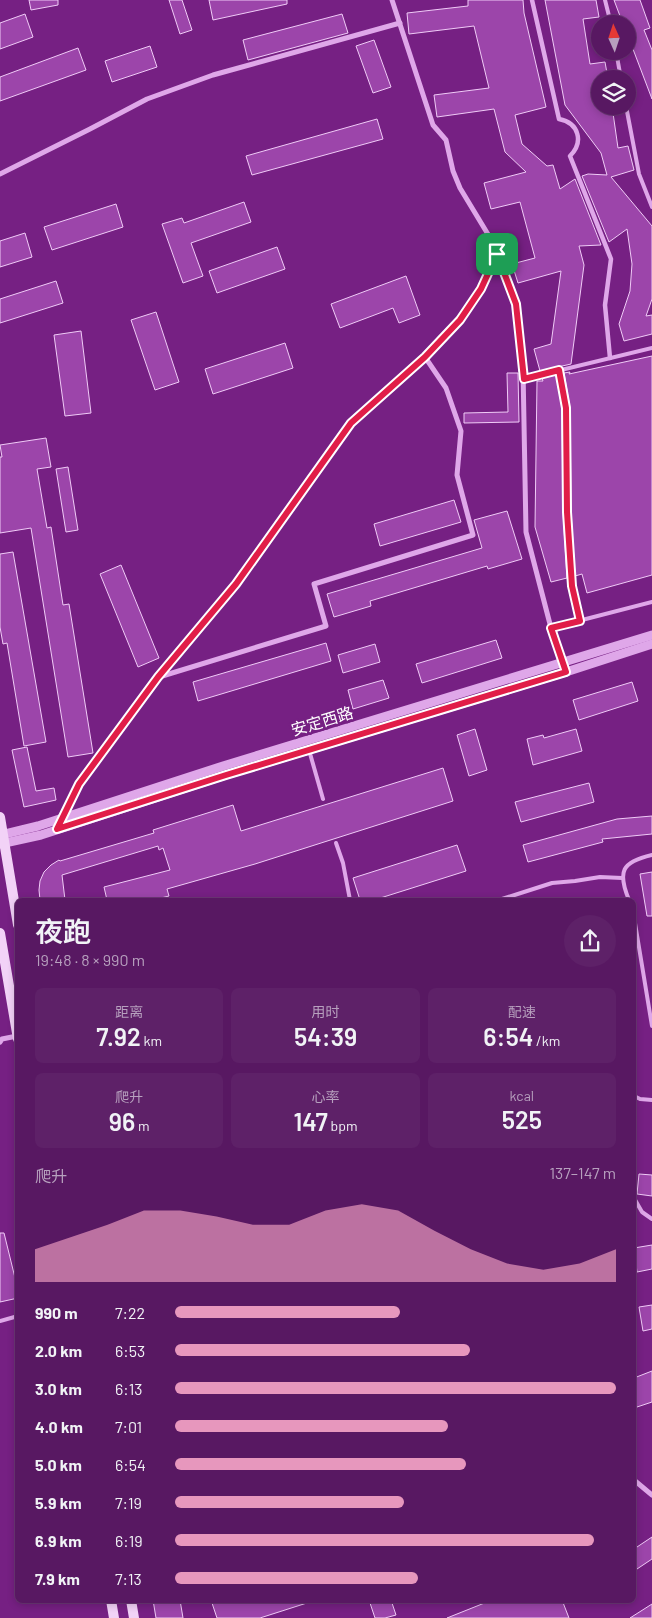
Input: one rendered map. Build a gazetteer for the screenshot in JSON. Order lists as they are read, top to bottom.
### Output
{
  "streets": {
    "street": ["安定西路"]
  },
  "north": "top",
  "page": {
    "heading": ["夜跑", "19:48 · 8 × 990 m"],
    "stats": [
      ["距离", "7.92 km"],
      ["用时", "54:39"],
      ["配速", "6:54 /km"],
      ["爬升", "96 m"],
      ["心率", "147 bpm"],
      ["kcal", "525"]
    ],
    "chart": ["爬升", "137–147 m"],
    "list": [
      {
        "name": "990 m",
        "note": "7:22"
      },
      {
        "name": "2.0 km",
        "note": "6:53"
      },
      {
        "name": "3.0 km",
        "note": "6:13"
      },
      {
        "name": "4.0 km",
        "note": "7:01"
      },
      {
        "name": "5.0 km",
        "note": "6:54"
      },
      {
        "name": "5.9 km",
        "note": "7:19"
      },
      {
        "name": "6.9 km",
        "note": "6:19"
      },
      {
        "name": "7.9 km",
        "note": "7:13"
      }
    ]
  }
}
